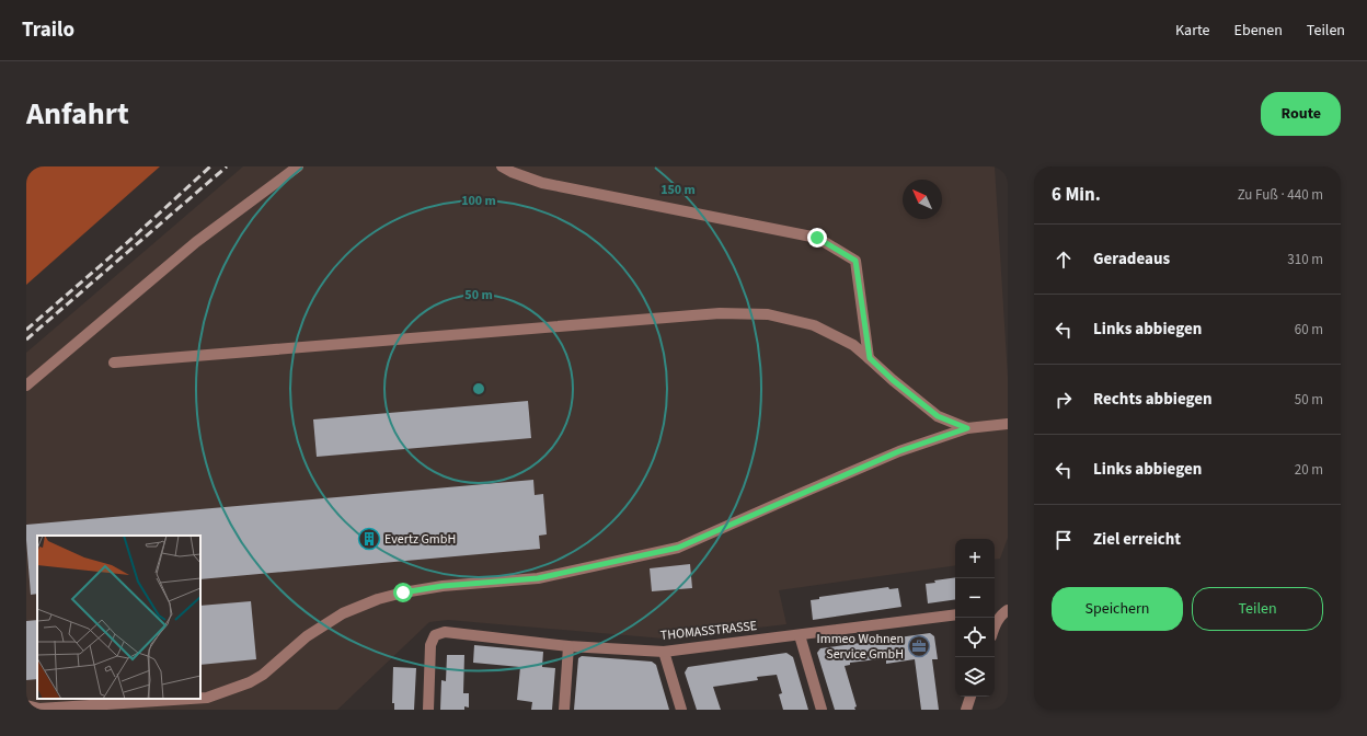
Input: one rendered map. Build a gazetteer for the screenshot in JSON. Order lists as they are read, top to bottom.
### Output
{
  "streets": {
    "street": ["THOMASSTRASSE"]
  },
  "places": {
    "building": ["Evertz GmbH"],
    "office": ["Immeo Wohnen Service GmbH"]
  },
  "north": "top left",
  "page": {
    "header": "Trailo",
    "nav": ["Karte", "Ebenen", "Teilen"],
    "title": "Anfahrt",
    "buttons": [
      "Route",
      ["Speichern", "Teilen"]
    ],
    "heading": ["6 Min.", "Zu Fuß · 440 m"],
    "list": [
      ["Geradeaus", "310 m"],
      ["Links abbiegen", "60 m"],
      ["Rechts abbiegen", "50 m"],
      ["Links abbiegen", "20 m"],
      "Ziel erreicht"
    ],
    "map_buttons": ["+", "−"]
  },
  "rings": ["150 m", "100 m", "50 m"]
}
